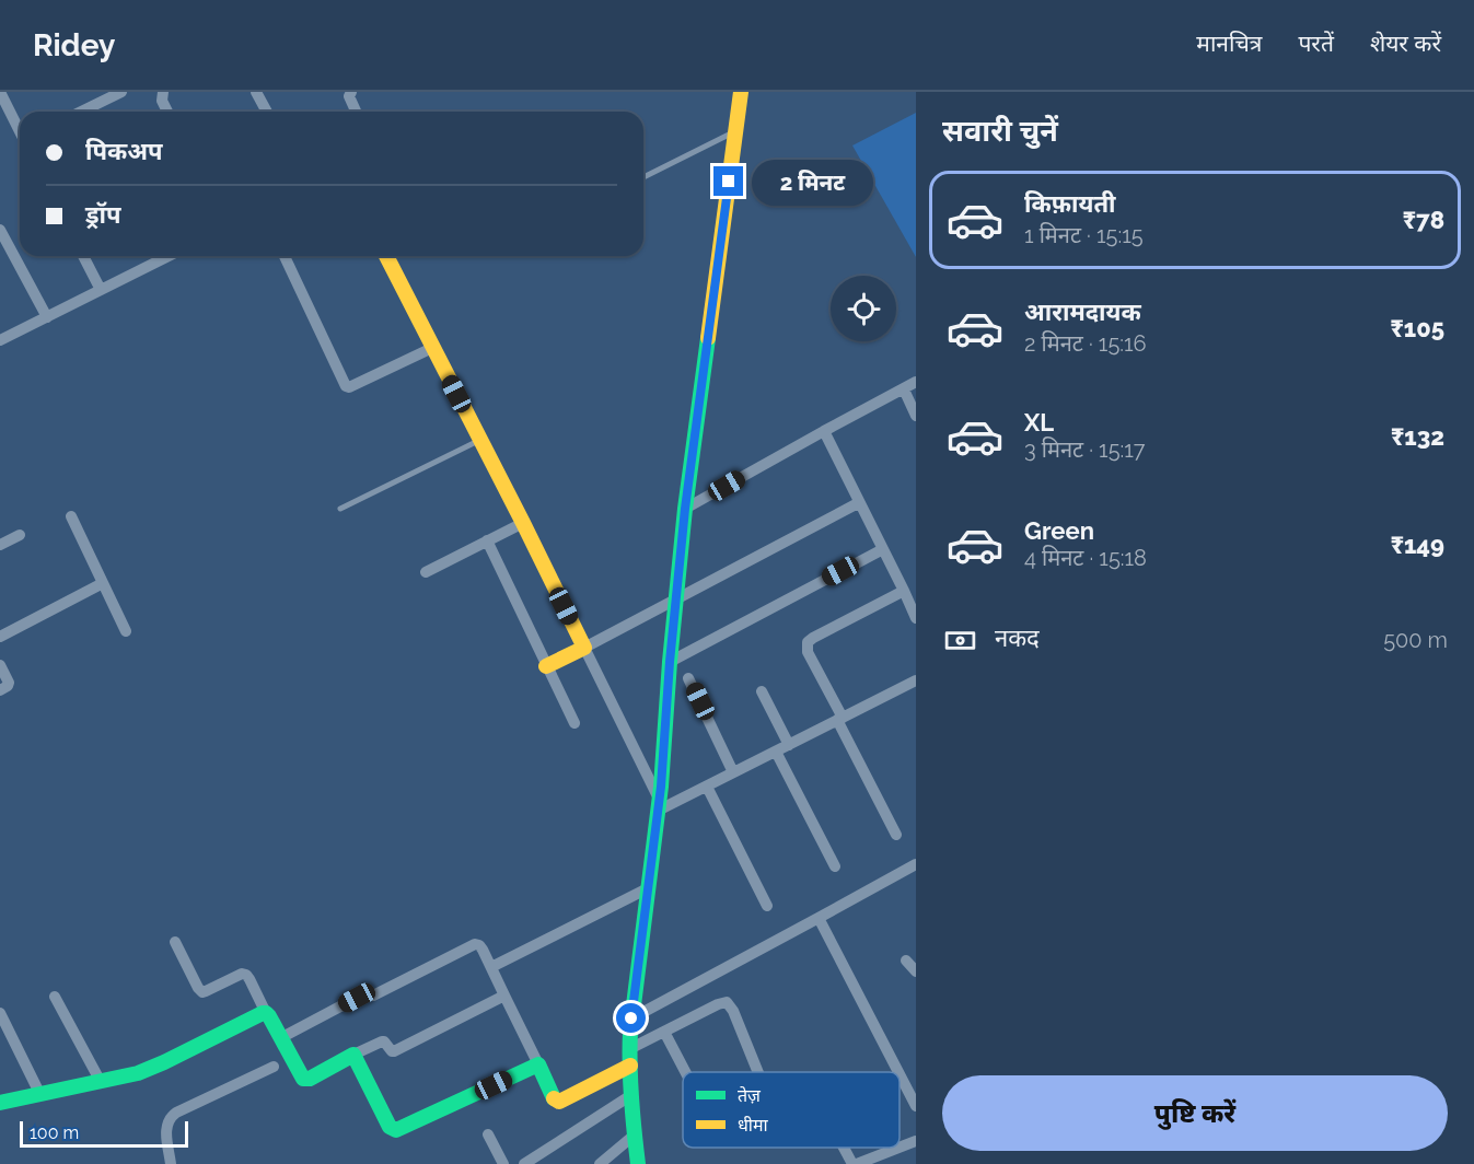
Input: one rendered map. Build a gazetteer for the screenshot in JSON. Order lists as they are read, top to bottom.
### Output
{
  "legend": ["तेज़", "धीमा"],
  "scale_bar": "100 m",
  "page": {
    "header": "Ridey",
    "nav": ["मानचित्र", "परतें", "शेयर करें"],
    "heading": "सवारी चुनें",
    "banner": ["पिकअप", "ड्रॉप"],
    "bubble": "2 मिनट",
    "list": [
      {
        "name": "किफ़ायती",
        "note": "1 मिनट · 15:15",
        "value": "₹78"
      },
      {
        "name": "आरामदायक",
        "note": "2 मिनट · 15:16",
        "value": "₹105"
      },
      {
        "name": "XL",
        "note": "3 मिनट · 15:17",
        "value": "₹132"
      },
      {
        "name": "Green",
        "note": "4 मिनट · 15:18",
        "value": "₹149"
      }
    ],
    "pay": ["नकद", "500 m"],
    "buttons": "पुष्टि करें",
    "scale": "100 m"
  }
}
